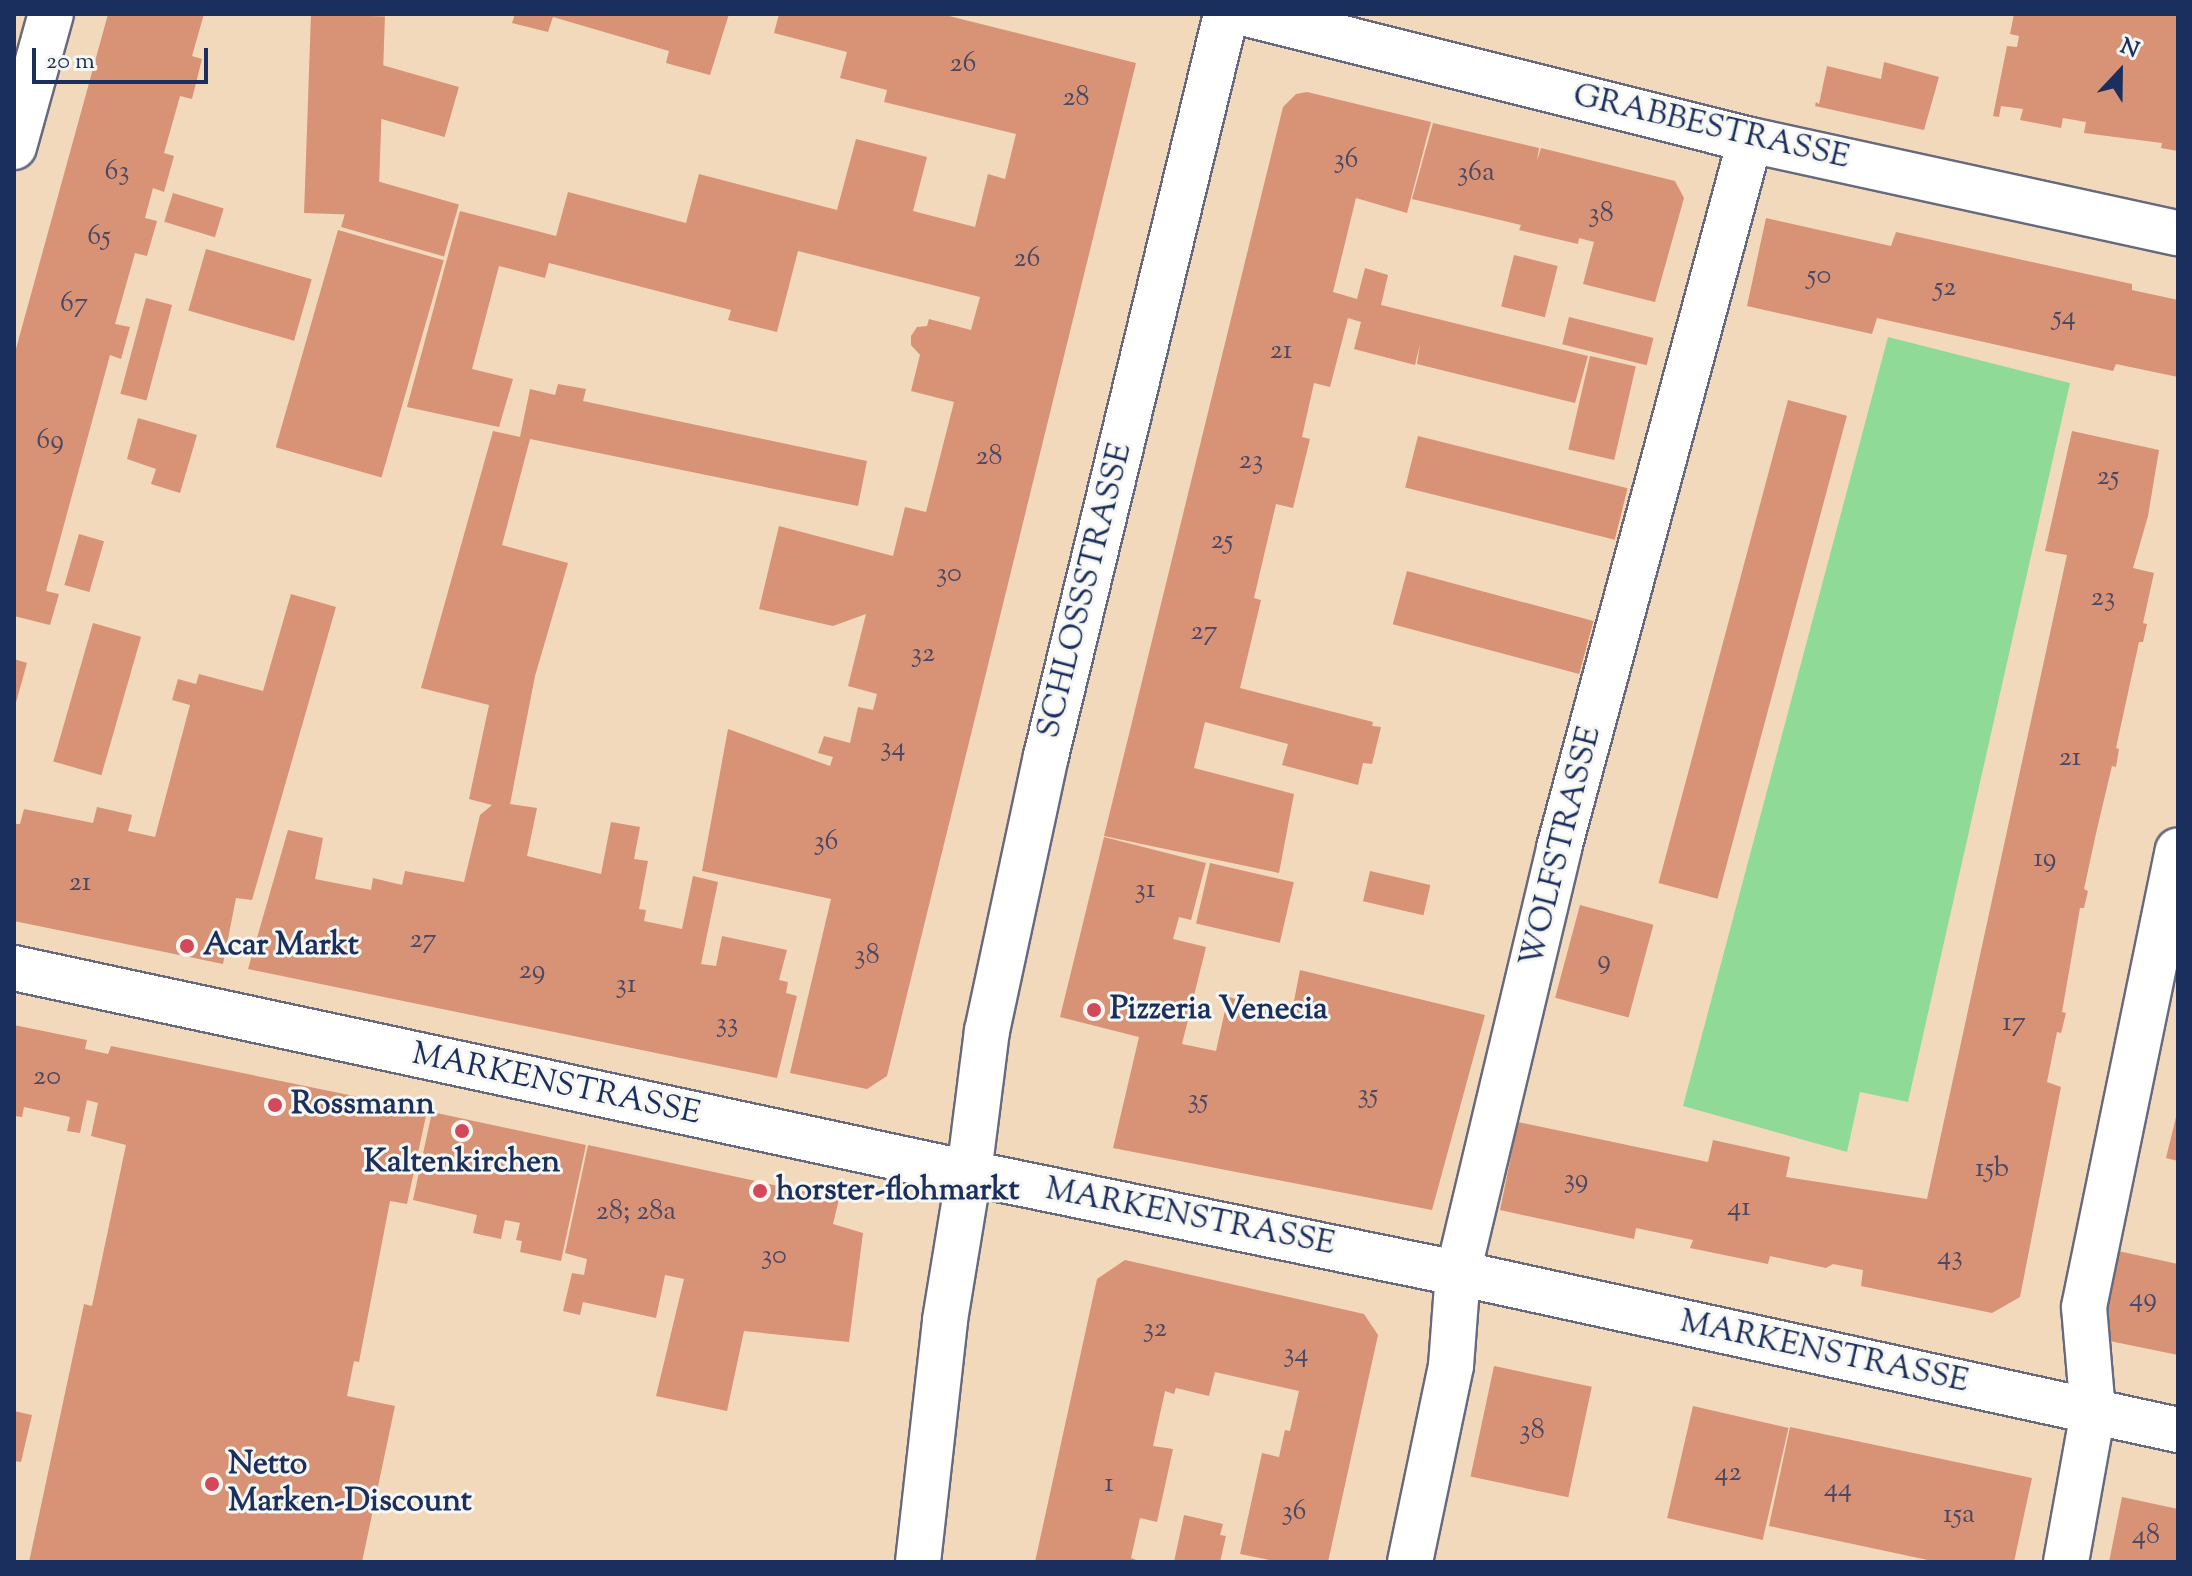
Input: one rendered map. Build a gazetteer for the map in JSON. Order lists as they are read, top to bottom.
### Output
{
  "streets": {
    "street": [
      "GRABBESTRASSE",
      "SCHLOSSSTRASSE",
      "WOLFSTRASSE",
      "MARKENSTRASSE"
    ]
  },
  "crossings": [
    ["GRABBESTRASSE", "WOLFSTRASSE"],
    ["SCHLOSSSTRASSE", "MARKENSTRASSE"],
    ["WOLFSTRASSE", "MARKENSTRASSE"]
  ],
  "places": [
    "Acar Markt",
    "Pizzeria Venecia",
    "Rossmann",
    "Kaltenkirchen",
    "horster-flohmarkt",
    "Netto Marken-Discount"
  ],
  "house_numbers": [
    "26",
    "28",
    "36",
    "63",
    "36a",
    "38",
    "65",
    "26",
    "50",
    "52",
    "67",
    "54",
    "21",
    "69",
    "28",
    "23",
    "25",
    "25",
    "30",
    "23",
    "27",
    "32",
    "34",
    "21",
    "36",
    "19",
    "21",
    "31",
    "27",
    "38",
    "9",
    "29",
    "31",
    "17",
    "33",
    "20",
    "35",
    "35",
    "15b",
    "39",
    "41",
    "28; 28a",
    "30",
    "43",
    "49",
    "32",
    "34",
    "38",
    "42",
    "1",
    "44",
    "36",
    "15a",
    "48"
  ],
  "scale_bar": "20 m",
  "north": "top"
}
